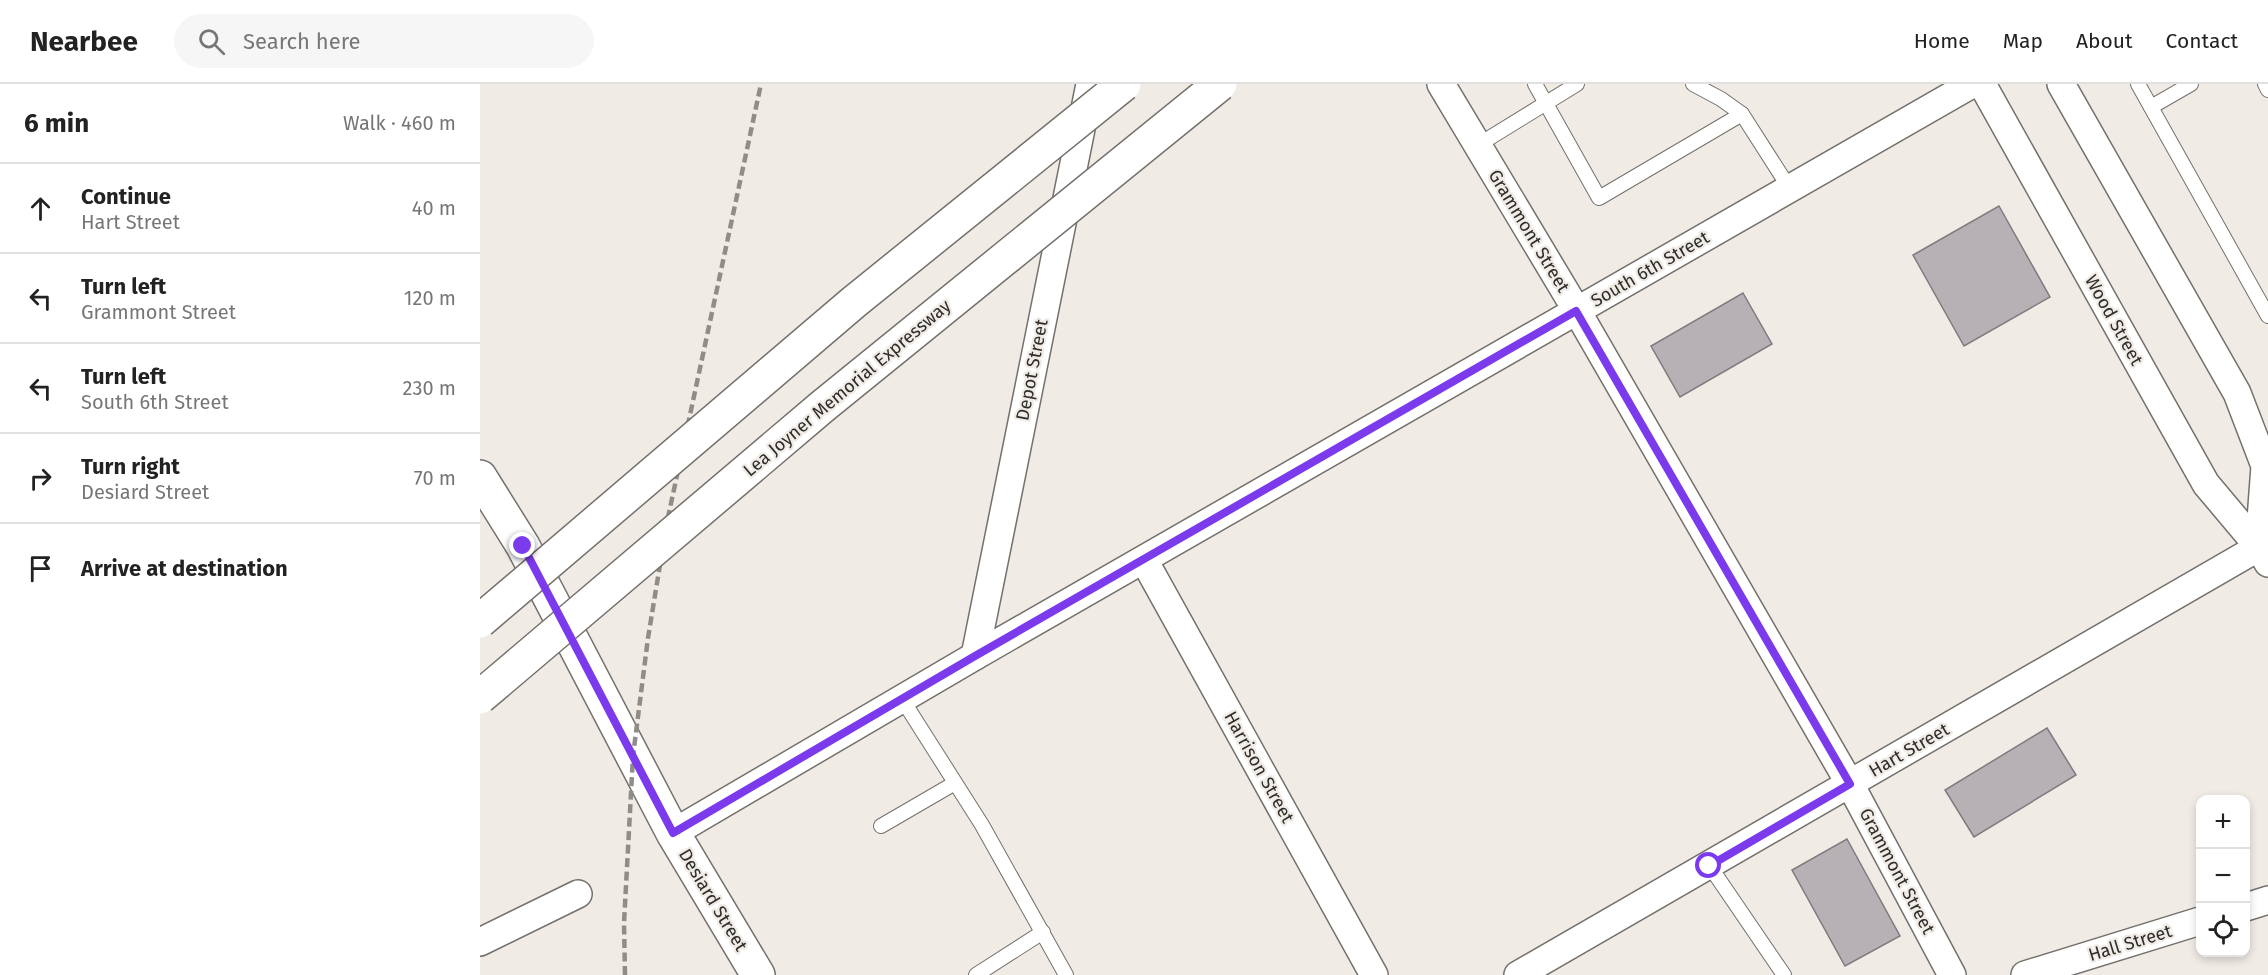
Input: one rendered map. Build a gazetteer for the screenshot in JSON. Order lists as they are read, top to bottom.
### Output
{
  "streets": {
    "main road": ["Lea Joyner Memorial Expressway", "Desiard Street"],
    "street": [
      "Grammont Street",
      "South 6th Street",
      "Wood Street",
      "Depot Street",
      "Hart Street",
      "Harrison Street",
      "Hall Street"
    ]
  },
  "crossings": [
    ["Grammont Street", "South 6th Street"],
    ["Grammont Street", "Hart Street"],
    ["South 6th Street", "Depot Street"],
    ["South 6th Street", "Harrison Street"],
    ["South 6th Street", "Desiard Street"],
    ["Wood Street", "Hart Street"]
  ],
  "page": {
    "header": "Nearbee",
    "search": "Search here",
    "nav": [
      "Home",
      "Map",
      "About",
      "Contact"
    ],
    "heading": ["6 min", "Walk · 460 m"],
    "list": [
      ["Continue", "Hart Street", "40 m"],
      ["Turn left", "Grammont Street", "120 m"],
      ["Turn left", "South 6th Street", "230 m"],
      ["Turn right", "Desiard Street", "70 m"],
      "Arrive at destination"
    ],
    "map_buttons": ["+", "−"]
  }
}
